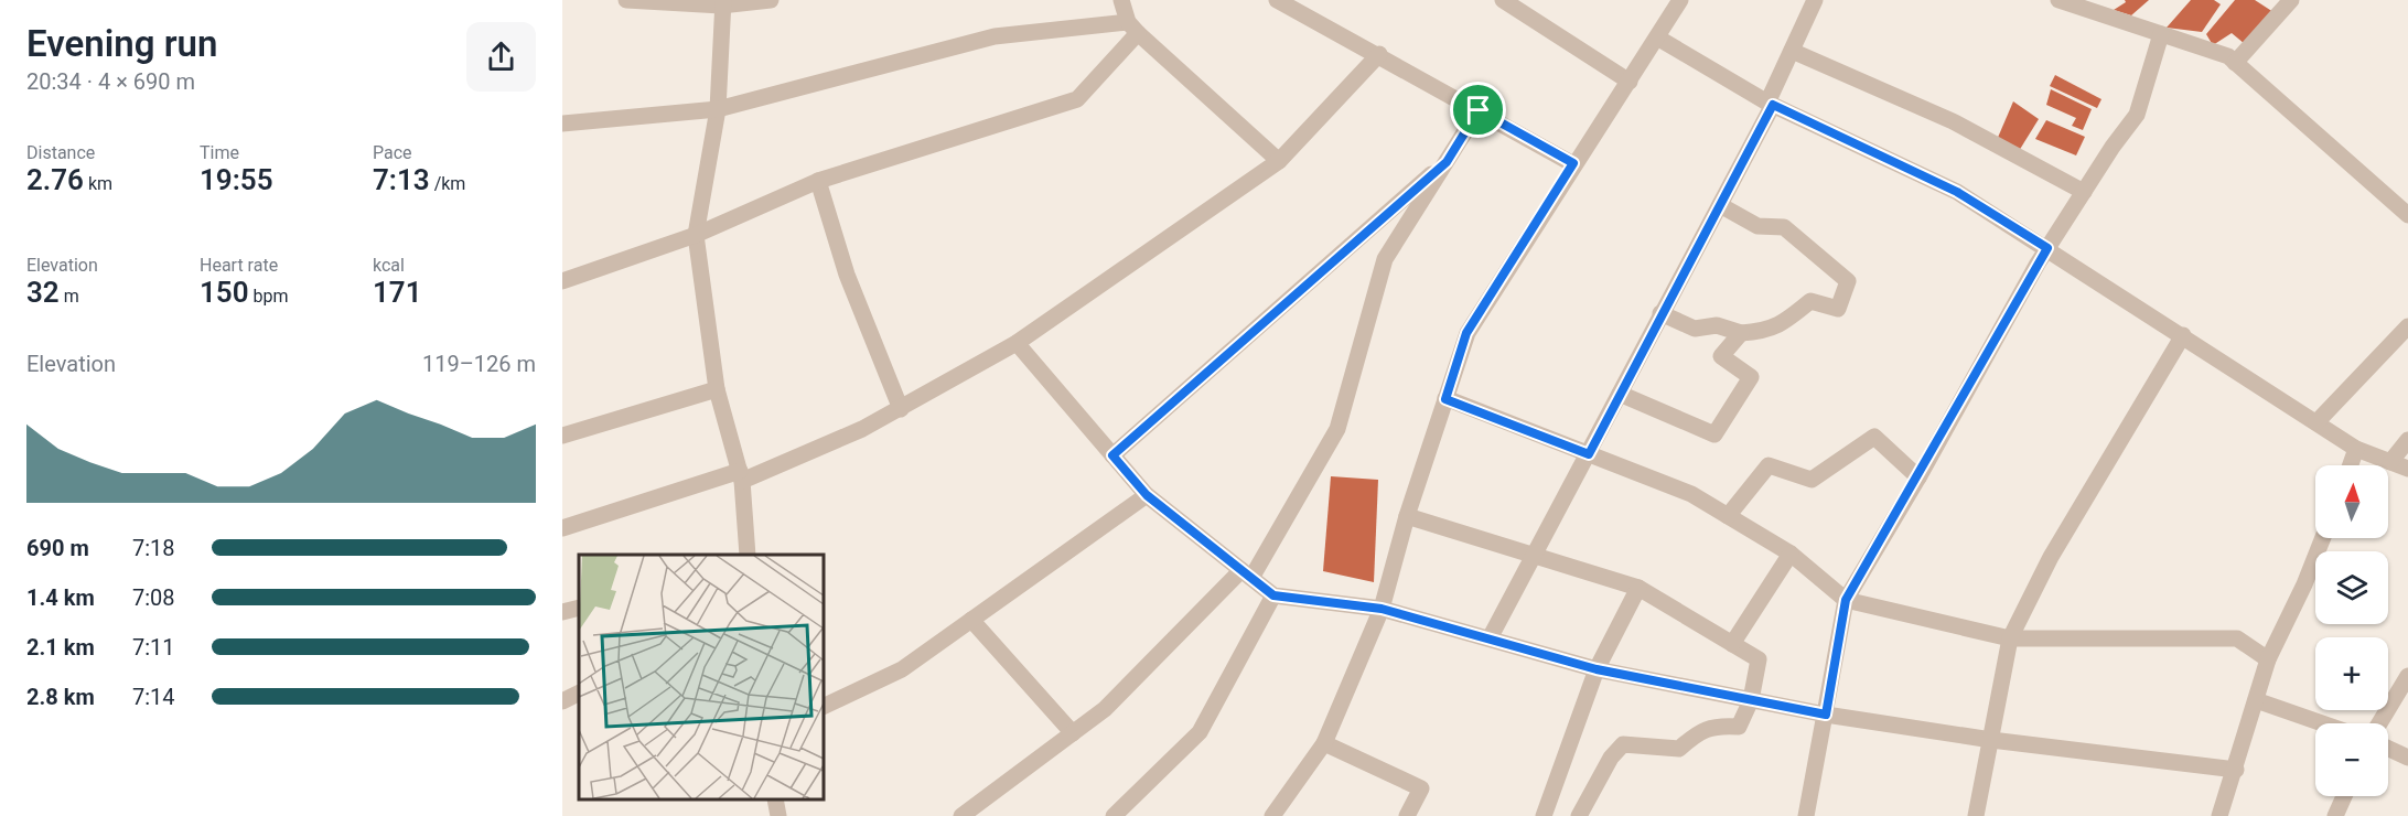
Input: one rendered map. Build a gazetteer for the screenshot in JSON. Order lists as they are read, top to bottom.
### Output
{
  "north": "top",
  "page": {
    "heading": ["Evening run", "20:34 · 4 × 690 m"],
    "stats": [
      ["Distance", "2.76 km"],
      ["Time", "19:55"],
      ["Pace", "7:13 /km"],
      ["Elevation", "32 m"],
      ["Heart rate", "150 bpm"],
      ["kcal", "171"]
    ],
    "chart": ["Elevation", "119–126 m"],
    "map_buttons": ["+", "−"],
    "list": [
      {
        "name": "690 m",
        "note": "7:18"
      },
      {
        "name": "1.4 km",
        "note": "7:08"
      },
      {
        "name": "2.1 km",
        "note": "7:11"
      },
      {
        "name": "2.8 km",
        "note": "7:14"
      }
    ]
  }
}
